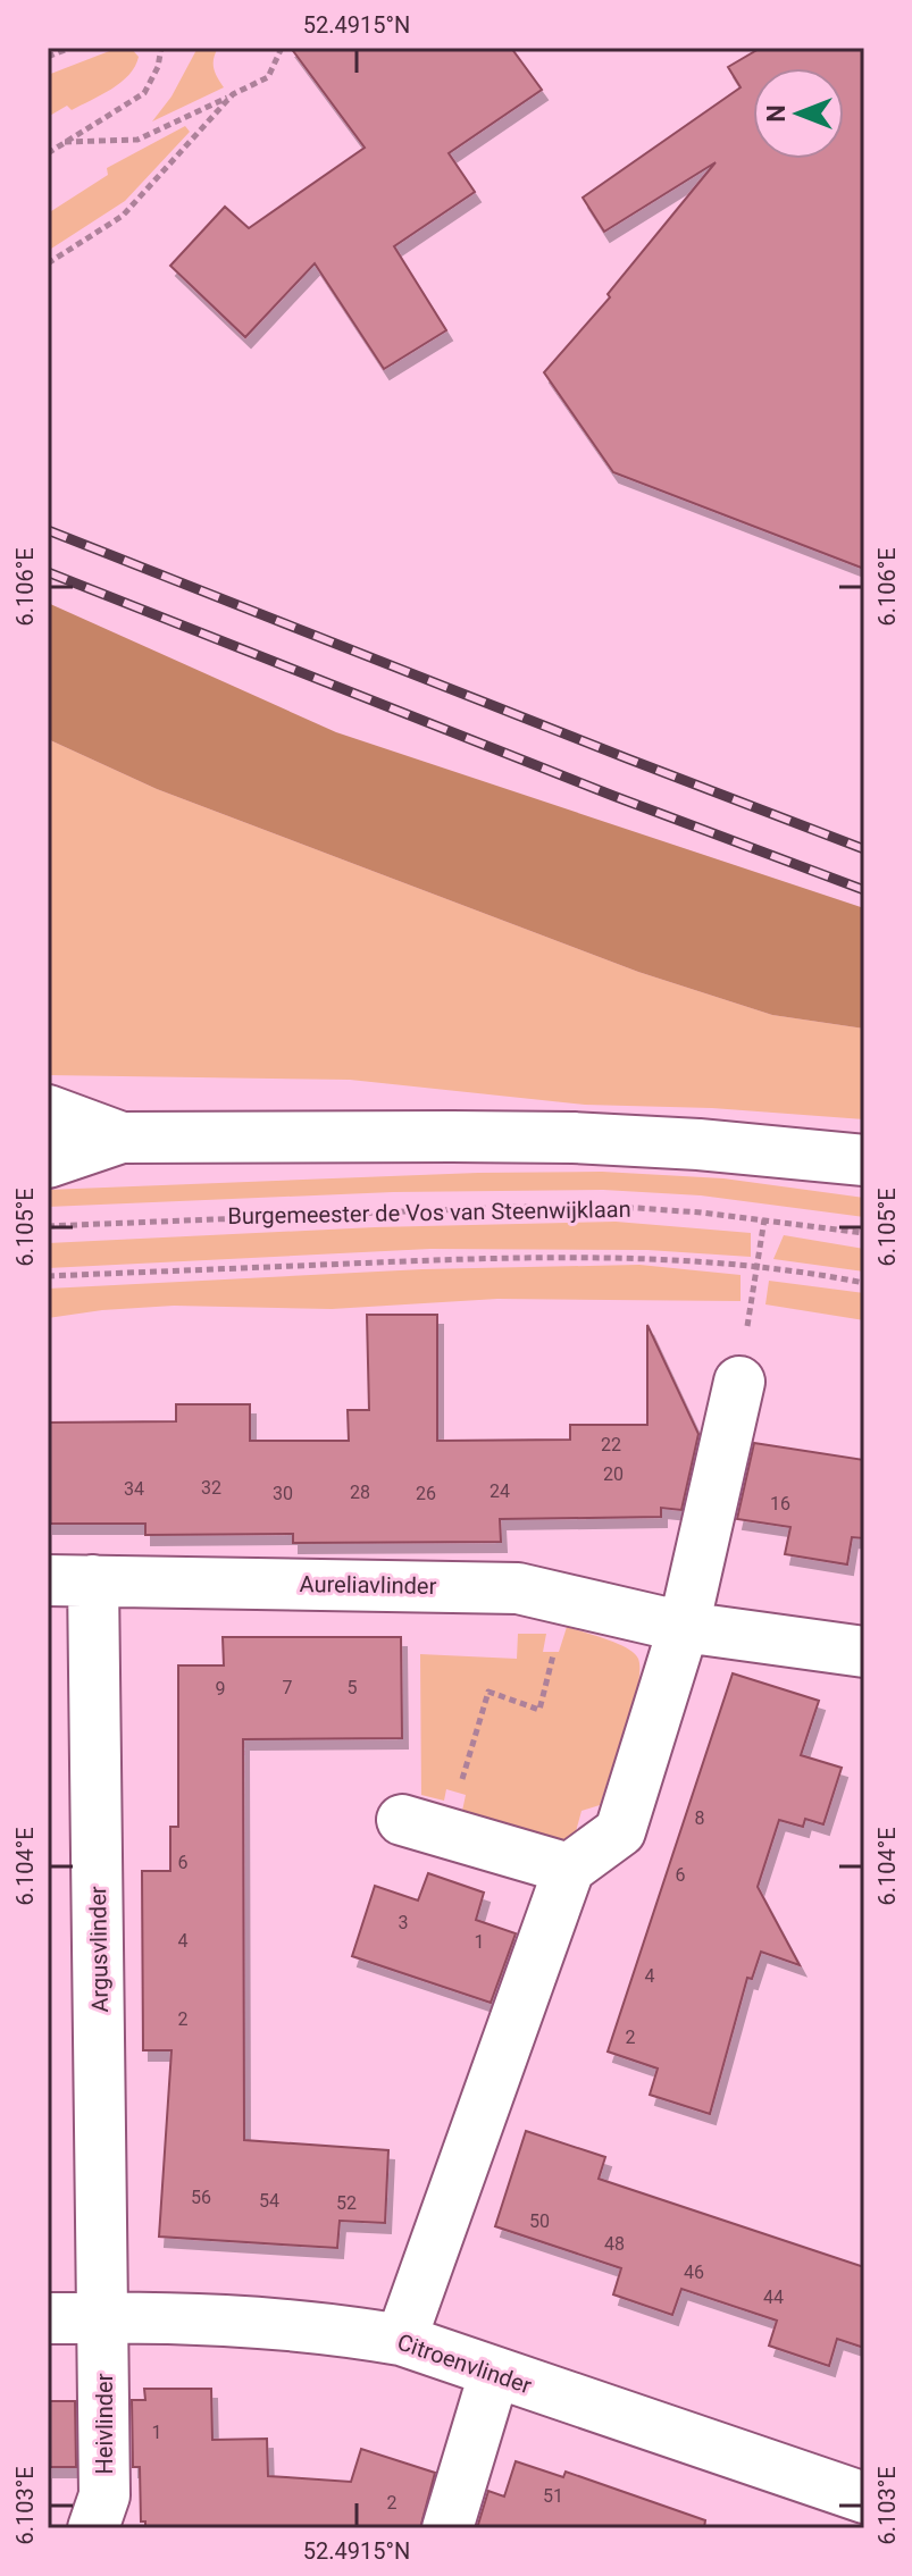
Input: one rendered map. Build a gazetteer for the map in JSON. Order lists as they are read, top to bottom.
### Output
{
  "streets": {
    "street": [
      "Aureliavlinder",
      "Argusvlinder",
      "Citroenvlinder",
      "Heivlinder"
    ],
    "path": ["Burgemeester de Vos van Steenwijklaan"]
  },
  "crossings": [
    ["Aureliavlinder", "Argusvlinder"],
    ["Argusvlinder", "Citroenvlinder"],
    ["Argusvlinder", "Heivlinder"],
    ["Citroenvlinder", "Heivlinder"]
  ],
  "house_numbers": [
    "22",
    "20",
    "32",
    "34",
    "24",
    "28",
    "30",
    "26",
    "16",
    "7",
    "5",
    "9",
    "8",
    "6",
    "6",
    "3",
    "4",
    "1",
    "4",
    "2",
    "2",
    "56",
    "54",
    "52",
    "50",
    "48",
    "46",
    "44",
    "1",
    "51",
    "2"
  ],
  "north": "left",
  "coordinates": [
    "52.4915°N",
    "6.106°E",
    "6.105°E",
    "6.104°E",
    "6.103°E"
  ]
}
